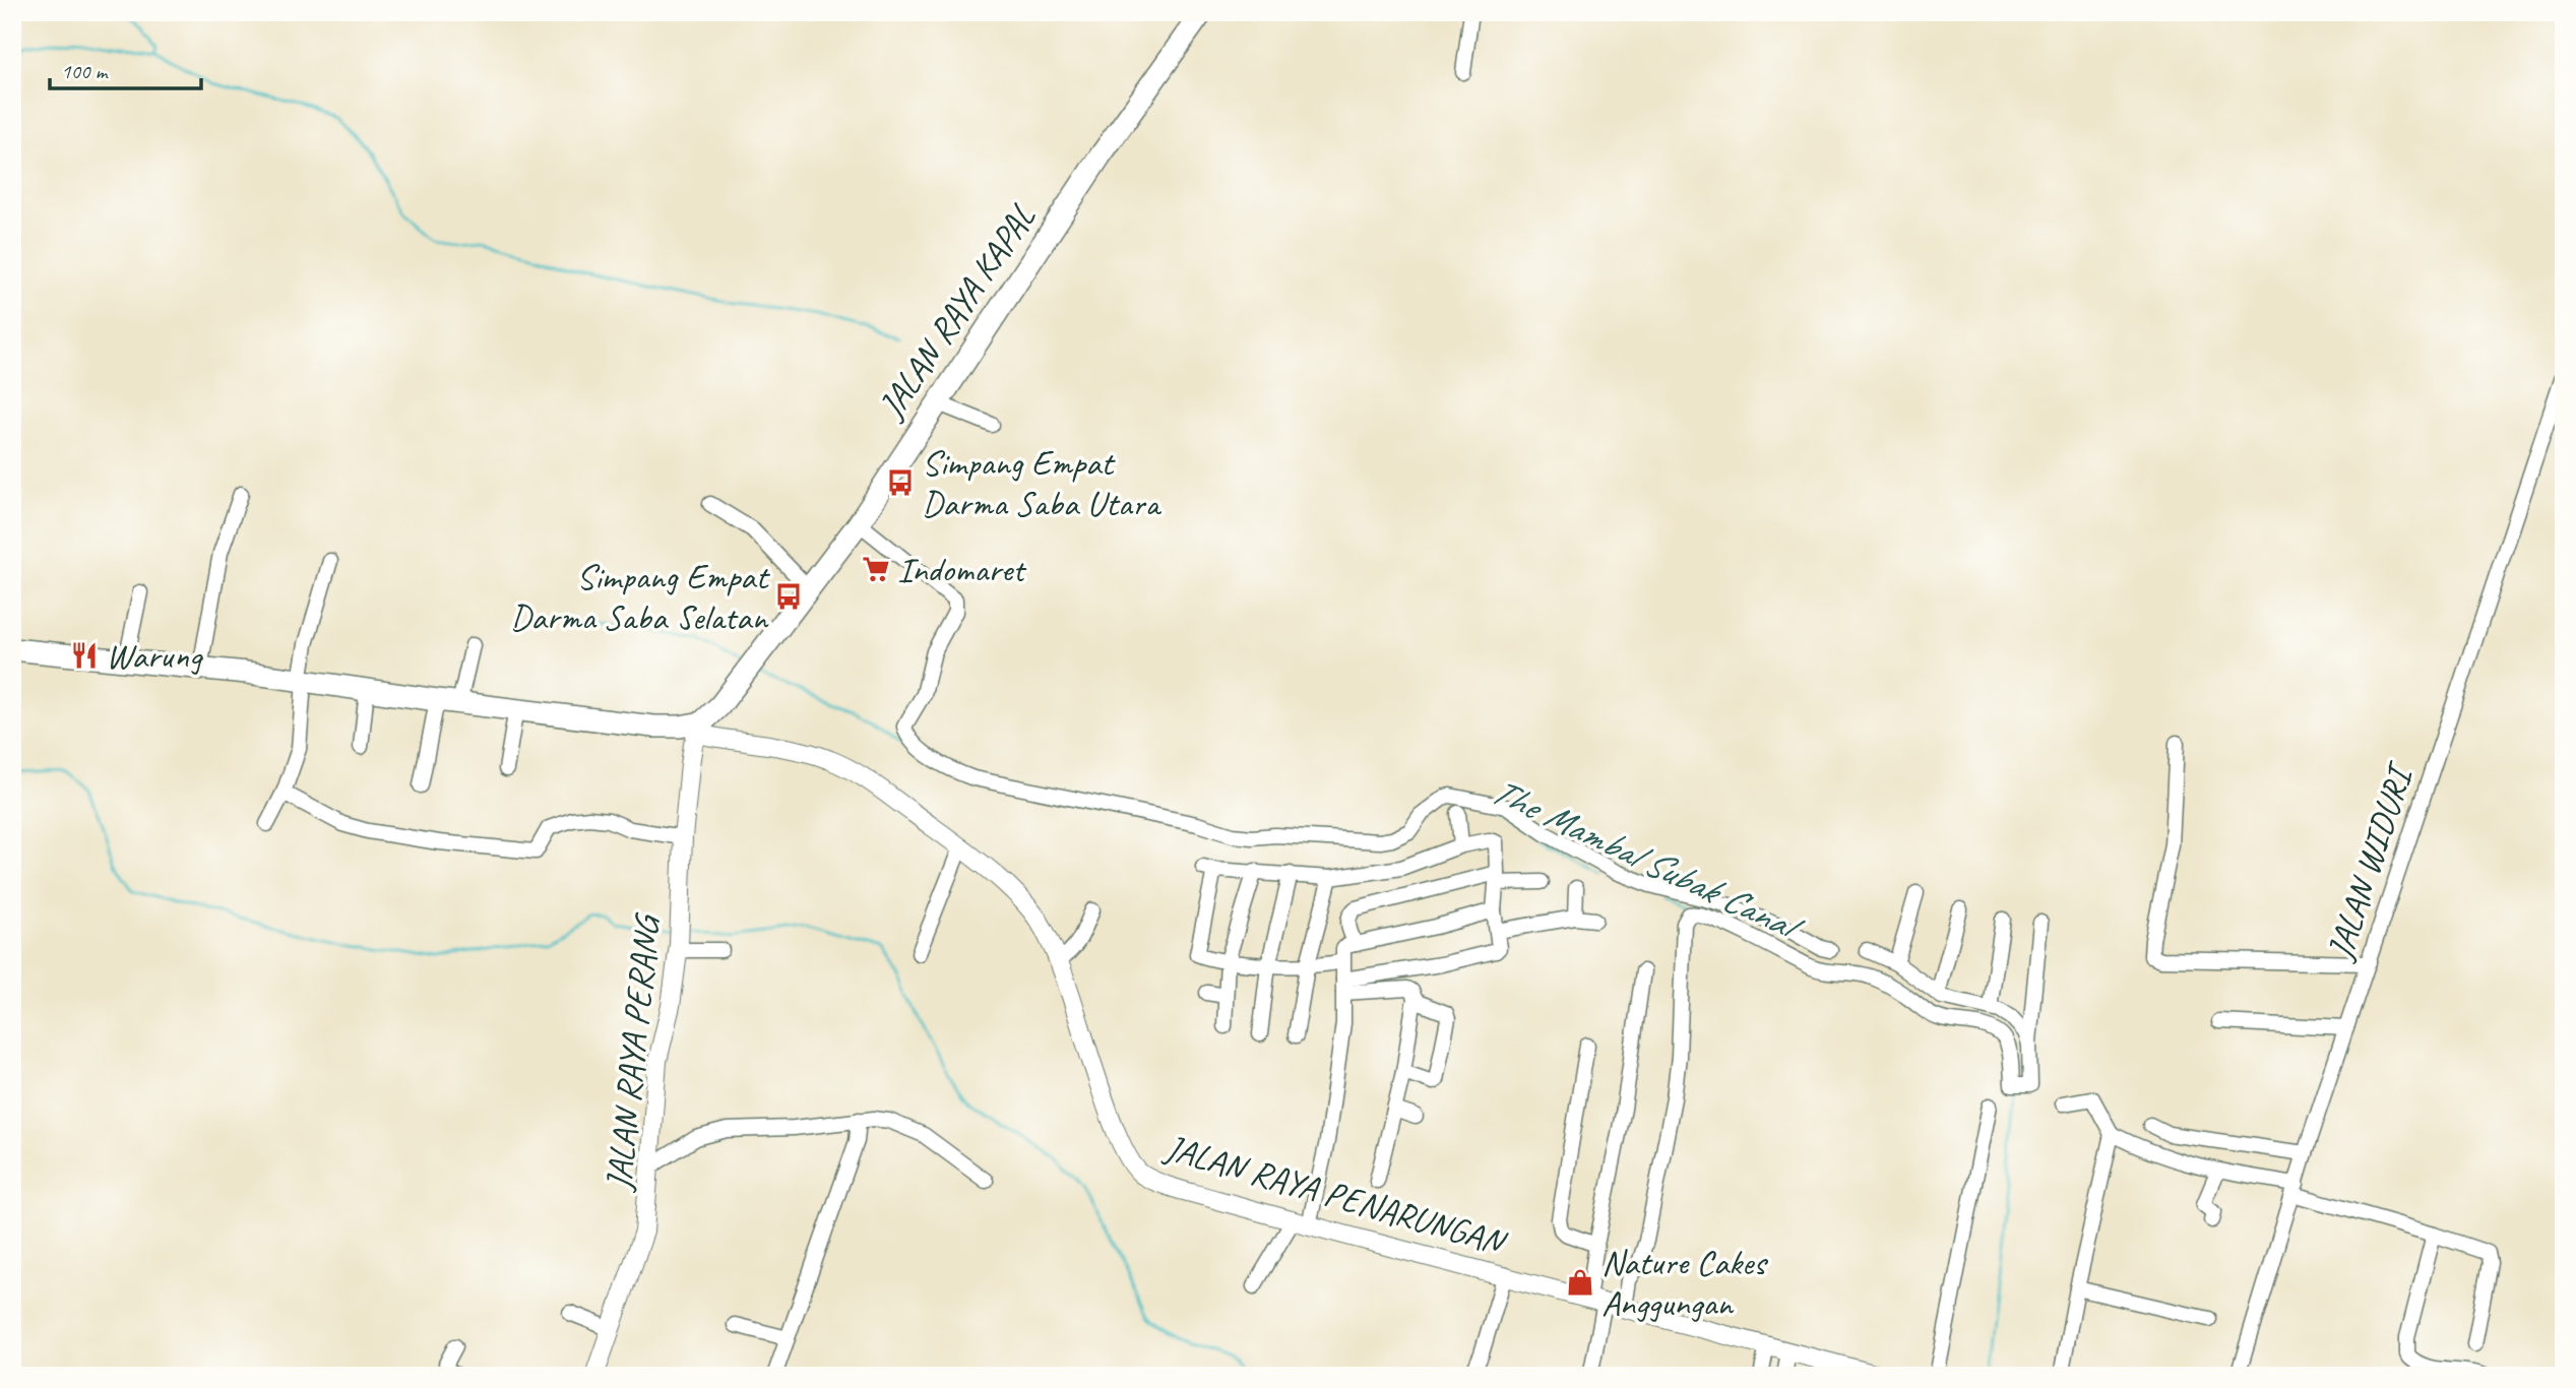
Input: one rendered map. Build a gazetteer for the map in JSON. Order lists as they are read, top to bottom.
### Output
{
  "streets": {
    "highway": ["JALAN RAYA KAPAL"],
    "main road": ["JALAN RAYA PERANG", "JALAN RAYA PENARUNGAN"],
    "street": ["JALAN WIDURI"]
  },
  "crossings": [
    ["JALAN RAYA KAPAL", "JALAN RAYA PERANG"],
    ["JALAN RAYA KAPAL", "JALAN RAYA PENARUNGAN"],
    ["JALAN RAYA PERANG", "JALAN RAYA PENARUNGAN"]
  ],
  "water": ["The Mambal Subak Canal"],
  "places": {
    "bus stop": ["Simpang Empat Darma Saba Utara", "Simpang Empat Darma Saba Selatan"],
    "supermarket": ["Indomaret"],
    "restaurant": ["Warung"],
    "shop": ["Nature Cakes Anggungan"]
  },
  "scale_bar": "100 m"
}
